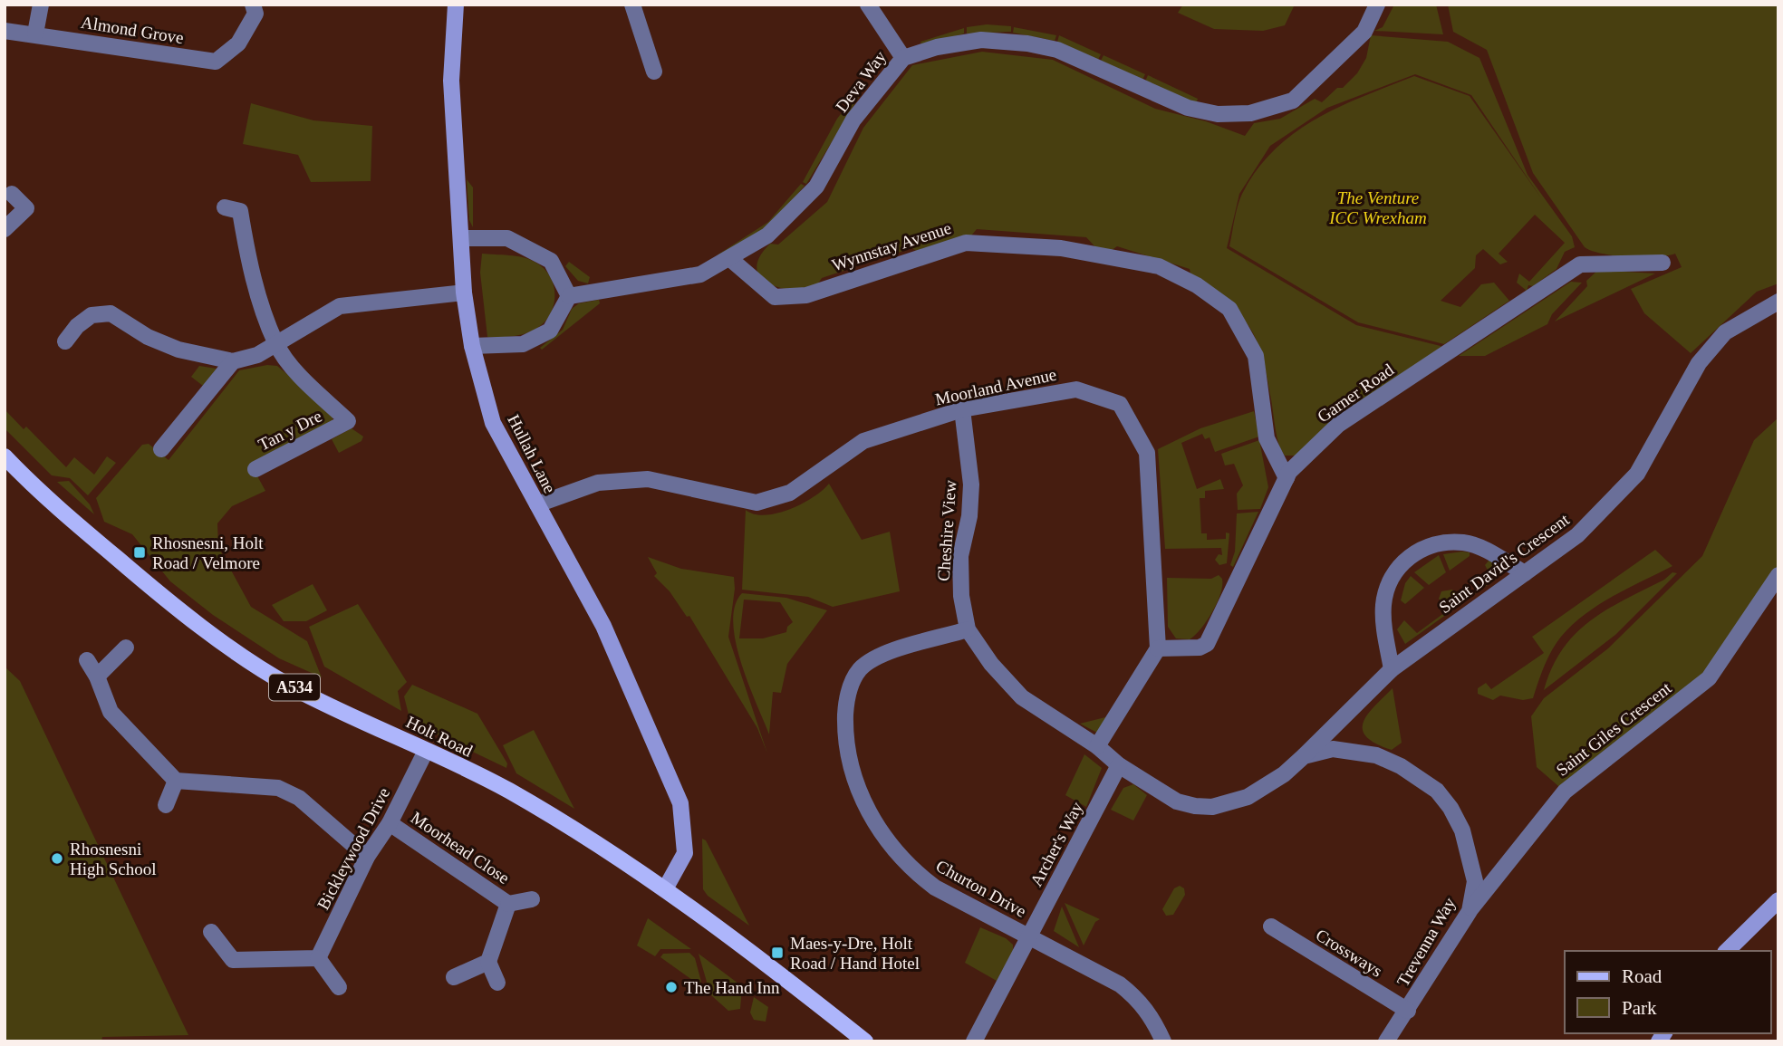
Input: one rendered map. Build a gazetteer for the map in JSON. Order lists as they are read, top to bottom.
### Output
{
  "streets": {
    "main road": ["A534", "Holt Road"],
    "street": [
      "Almond Grove",
      "Deva Way",
      "Wynnstay Avenue",
      "Moorland Avenue",
      "Garner Road",
      "Tan y Dre",
      "Hullah Lane",
      "Cheshire View",
      "Saint David's Crescent",
      "Saint Giles Crescent",
      "Archer's Way",
      "Moorhead Close",
      "Bickleywood Drive",
      "Churton Drive",
      "Trevenna Way",
      "Crossways"
    ]
  },
  "crossings": [
    ["Deva Way", "Wynnstay Avenue"],
    ["Wynnstay Avenue", "Garner Road"],
    ["Moorland Avenue", "Garner Road"],
    ["Moorland Avenue", "Hullah Lane"],
    ["Moorland Avenue", "Cheshire View"],
    ["Hullah Lane", "Holt Road"],
    ["Cheshire View", "Churton Drive"],
    ["Cheshire View", "Trevenna Way"],
    ["Saint David's Crescent", "Trevenna Way"],
    ["Saint Giles Crescent", "Trevenna Way"],
    ["Holt Road", "Bickleywood Drive"],
    ["Archer's Way", "Churton Drive"],
    ["Archer's Way", "Trevenna Way"],
    ["Moorhead Close", "Bickleywood Drive"],
    ["Trevenna Way", "Crossways"]
  ],
  "parks": ["The Venture ICC Wrexham"],
  "places": {
    "transit": ["Rhosnesni, Holt Road / Velmore", "Maes-y-Dre, Holt Road / Hand Hotel"],
    "other": ["Rhosnesni High School", "The Hand Inn"]
  },
  "legend": ["Road", "Park"]
}
